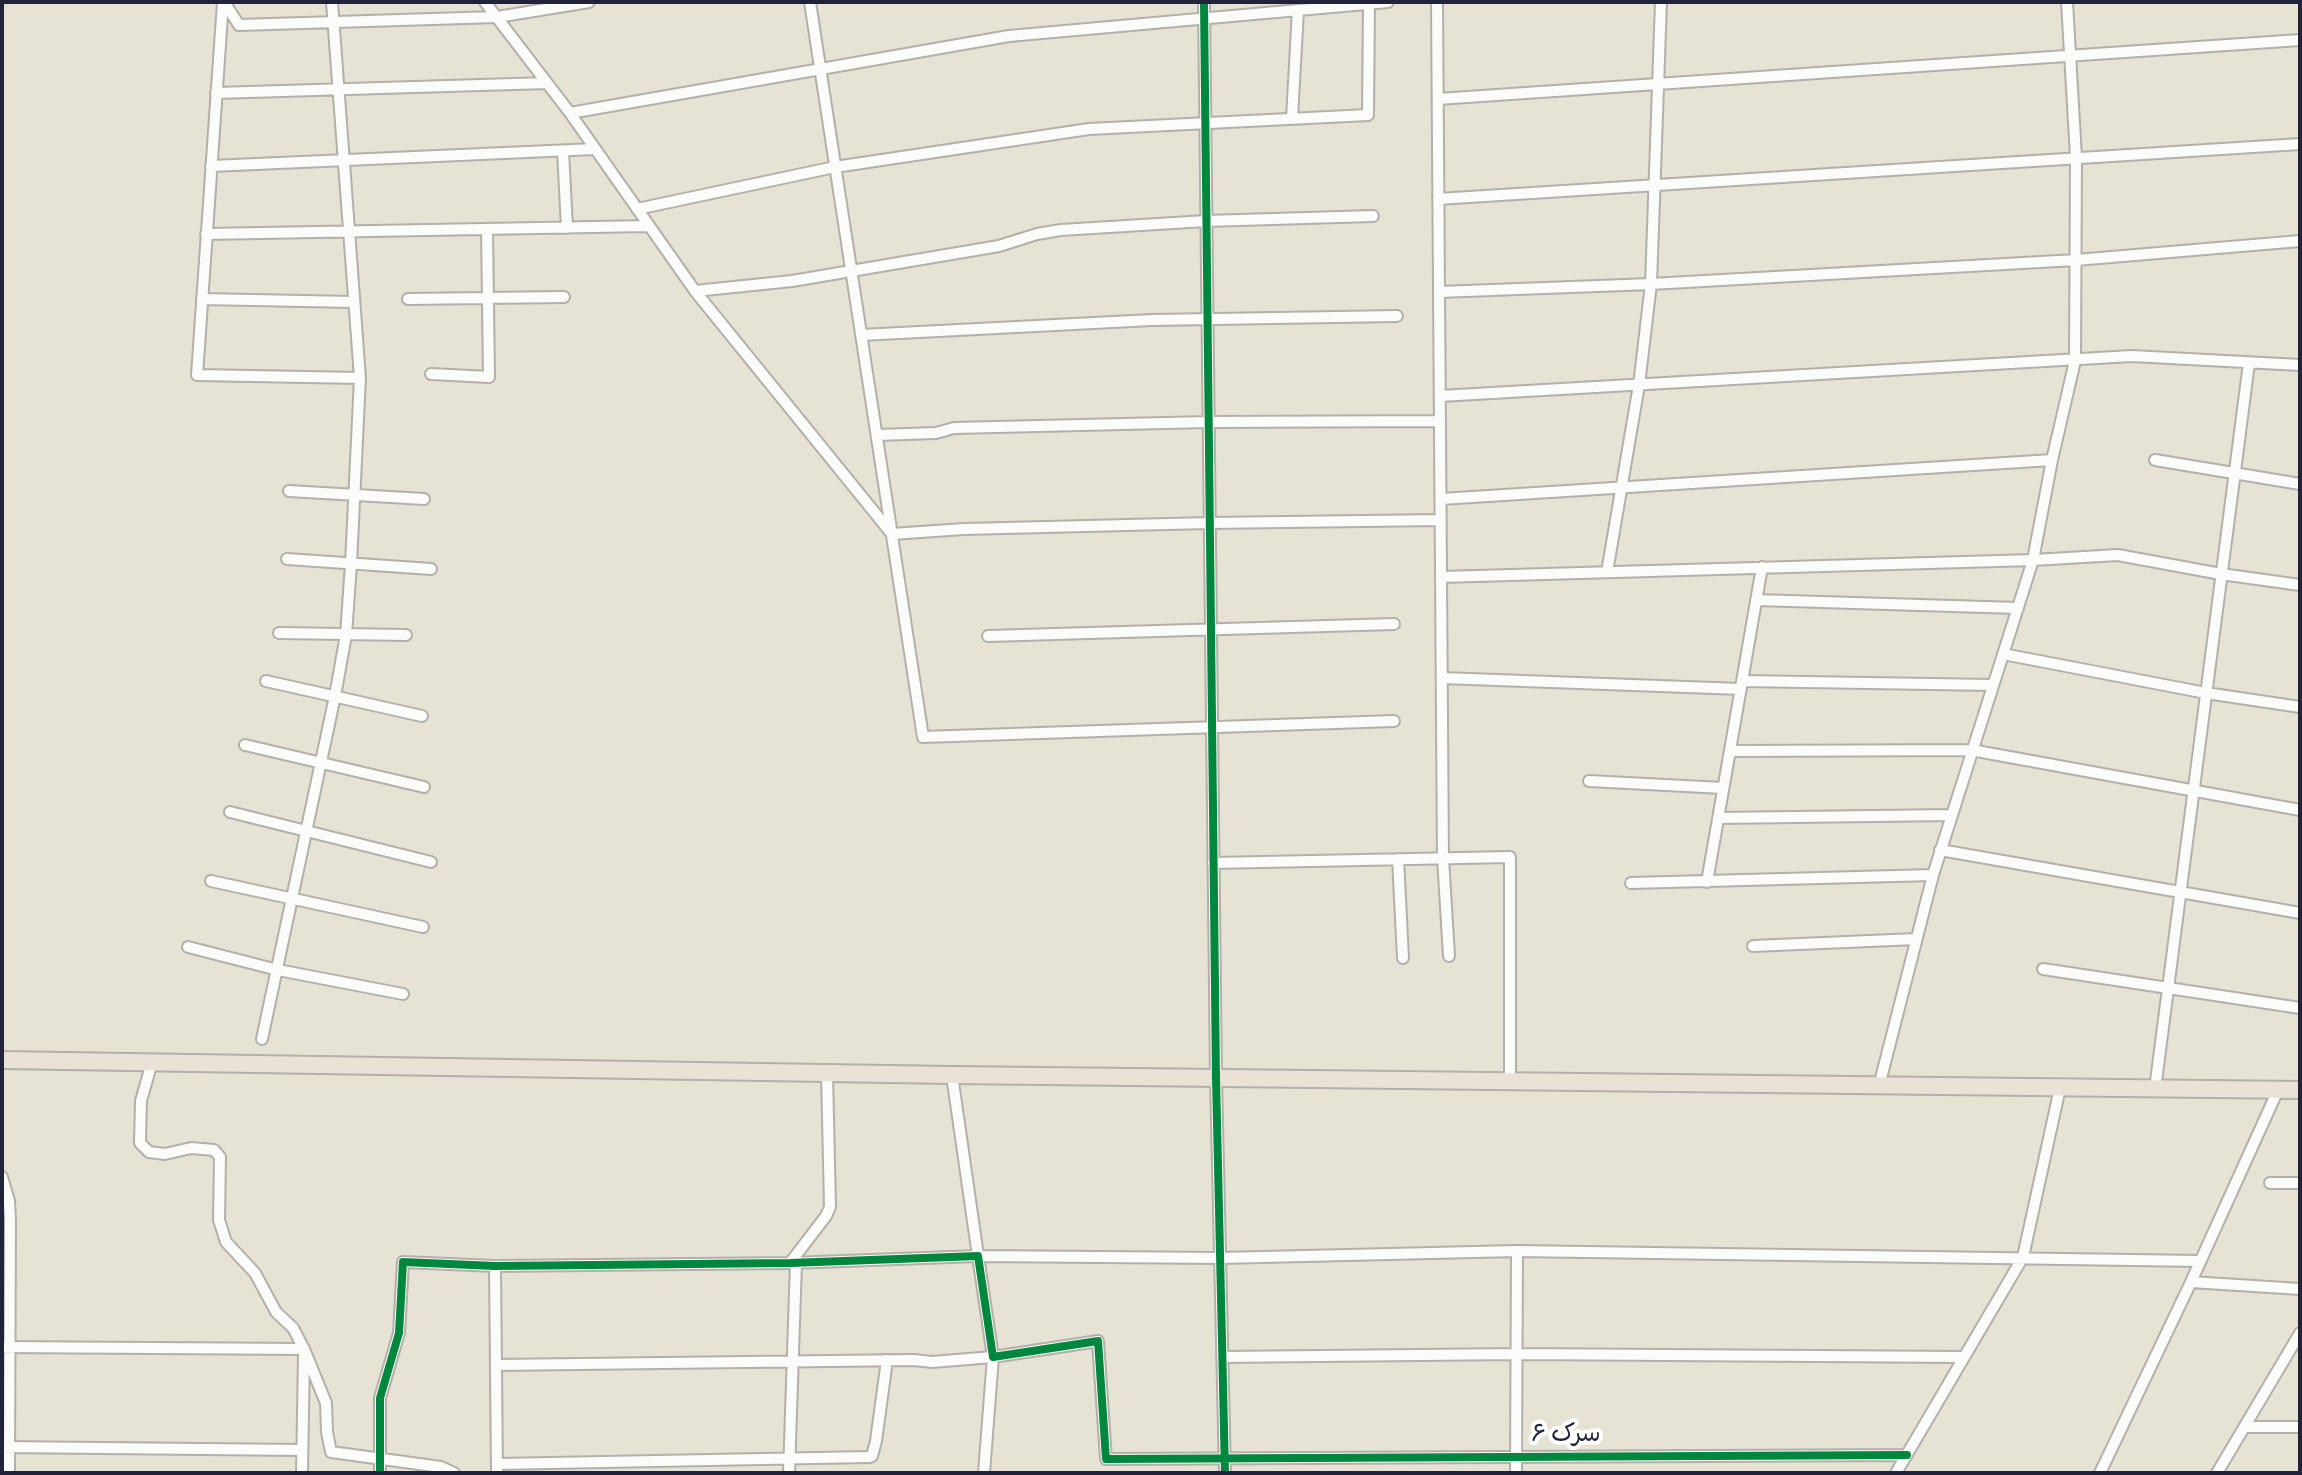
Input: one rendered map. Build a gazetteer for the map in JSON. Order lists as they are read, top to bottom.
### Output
{
  "streets": {
    "street": ["سرک ۶"]
  }
}
